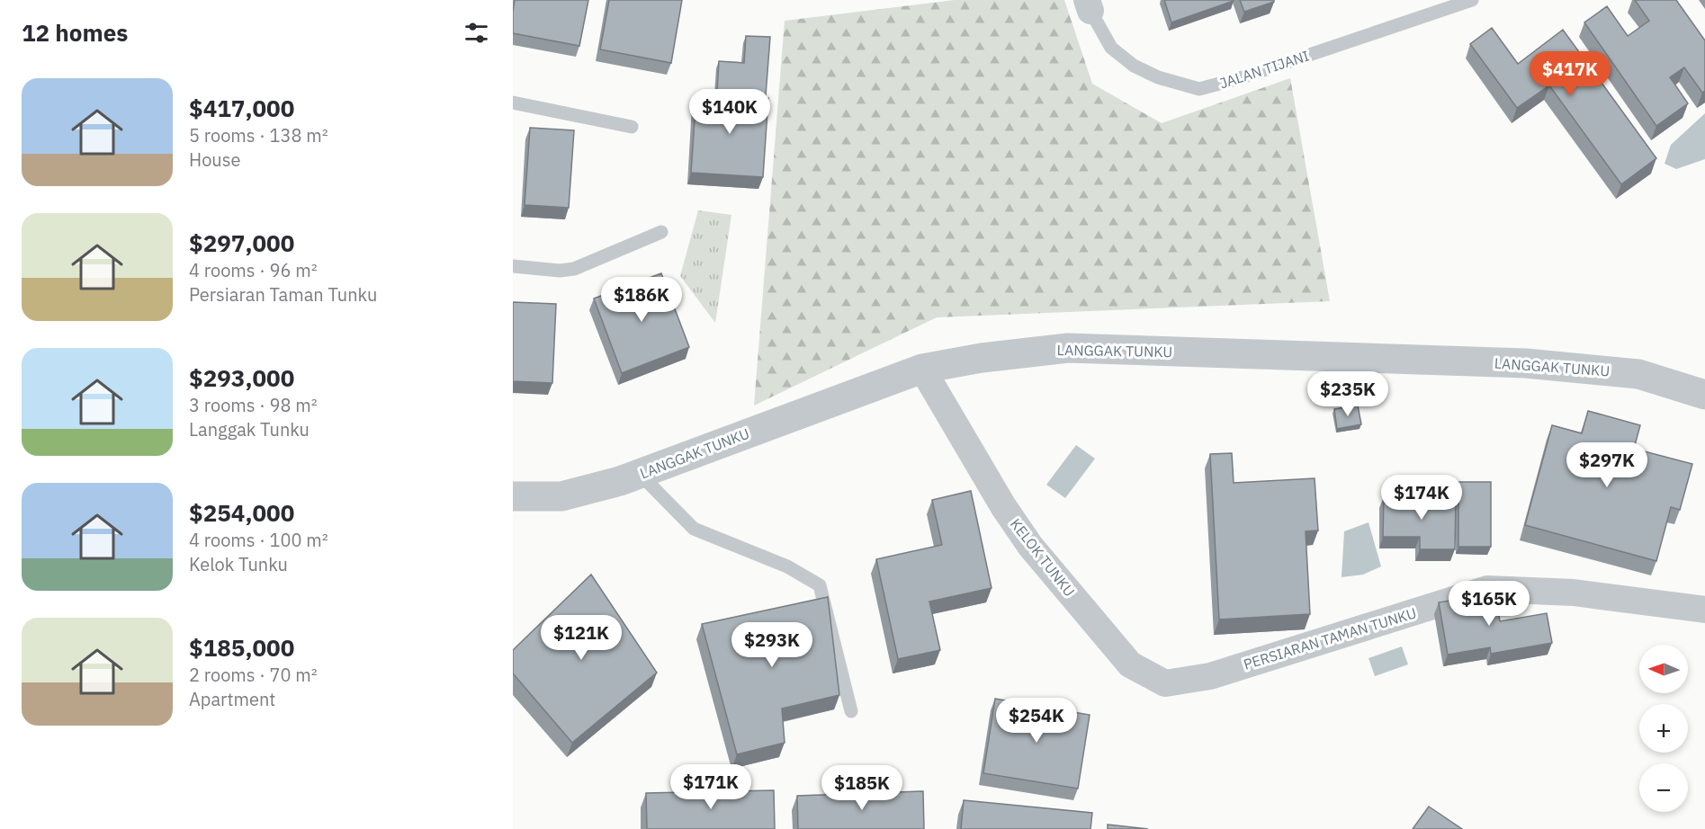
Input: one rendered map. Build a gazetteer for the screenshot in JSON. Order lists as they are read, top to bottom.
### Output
{
  "streets": {
    "street": ["LANGGAK TUNKU", "KELOK TUNKU", "PERSIARAN TAMAN TUNKU"],
    "lane": ["JALAN TIJANI"]
  },
  "crossings": [
    ["LANGGAK TUNKU", "KELOK TUNKU"],
    ["KELOK TUNKU", "PERSIARAN TAMAN TUNKU"]
  ],
  "north": "left",
  "page": {
    "heading": "12 homes",
    "price": [
      "$417K",
      "$140K",
      "$186K",
      "$235K",
      "$297K",
      "$174K",
      "$165K",
      "$121K",
      "$293K",
      "$254K",
      "$171K",
      "$185K"
    ],
    "list": [
      {
        "name": "$417,000",
        "note": "5 rooms · 138 m² · House"
      },
      {
        "name": "$297,000",
        "note": "4 rooms · 96 m² · Persiaran Taman Tunku"
      },
      {
        "name": "$293,000",
        "note": "3 rooms · 98 m² · Langgak Tunku"
      },
      {
        "name": "$254,000",
        "note": "4 rooms · 100 m² · Kelok Tunku"
      },
      {
        "name": "$185,000",
        "note": "2 rooms · 70 m² · Apartment"
      }
    ],
    "map_buttons": ["+", "−"]
  }
}
